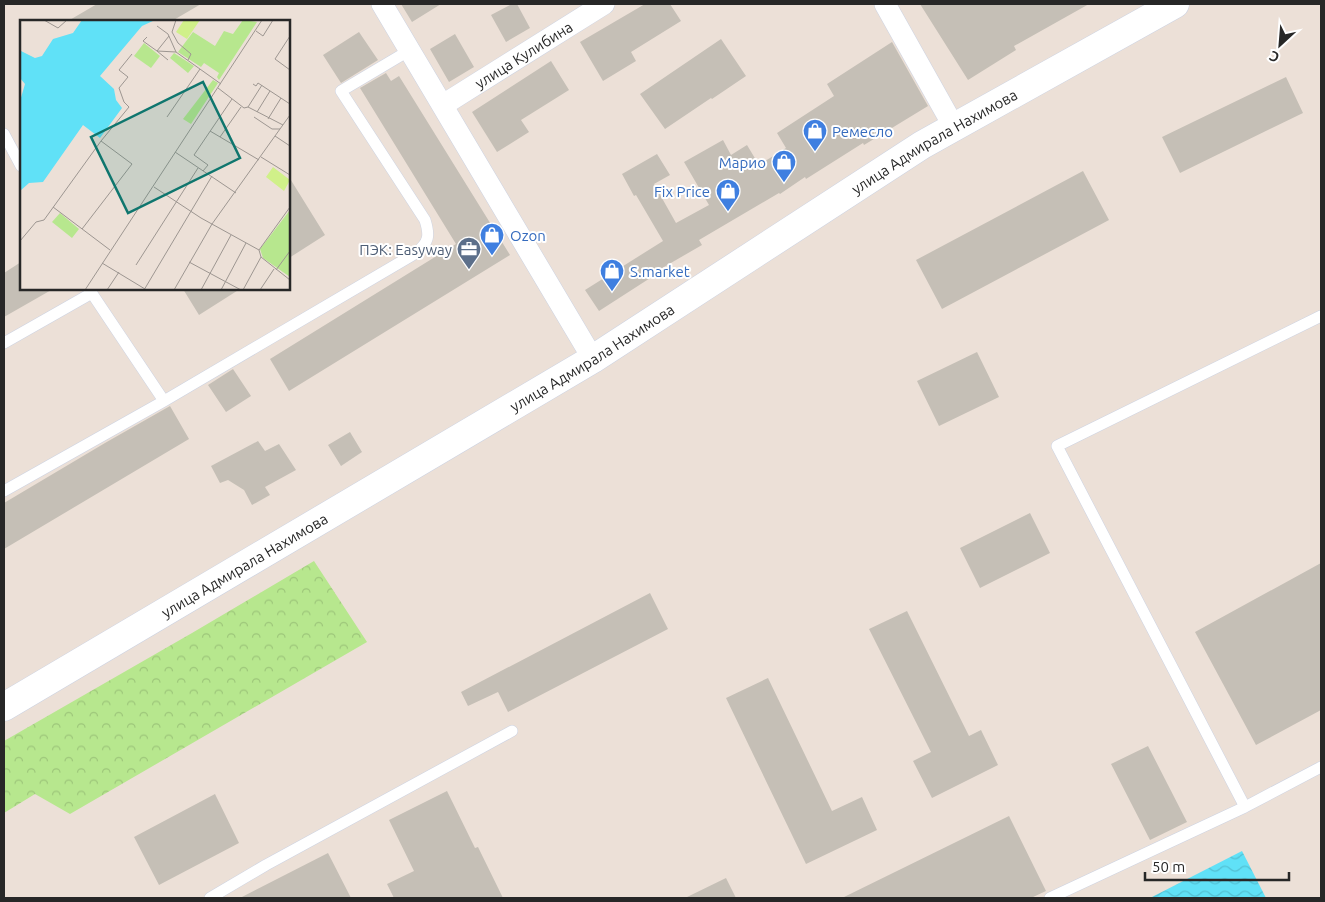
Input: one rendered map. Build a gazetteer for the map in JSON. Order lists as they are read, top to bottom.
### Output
{
  "streets": {
    "main road": ["улица Адмирала Нахимова"],
    "street": ["улица Кулибина"]
  },
  "places": {
    "shop": [
      "Ремесло",
      "Марио",
      "Fix Price",
      "Ozon",
      "S.market"
    ],
    "office": ["ПЭК: Easyway"]
  },
  "scale_bar": "50 m",
  "north": "bottom left"
}
